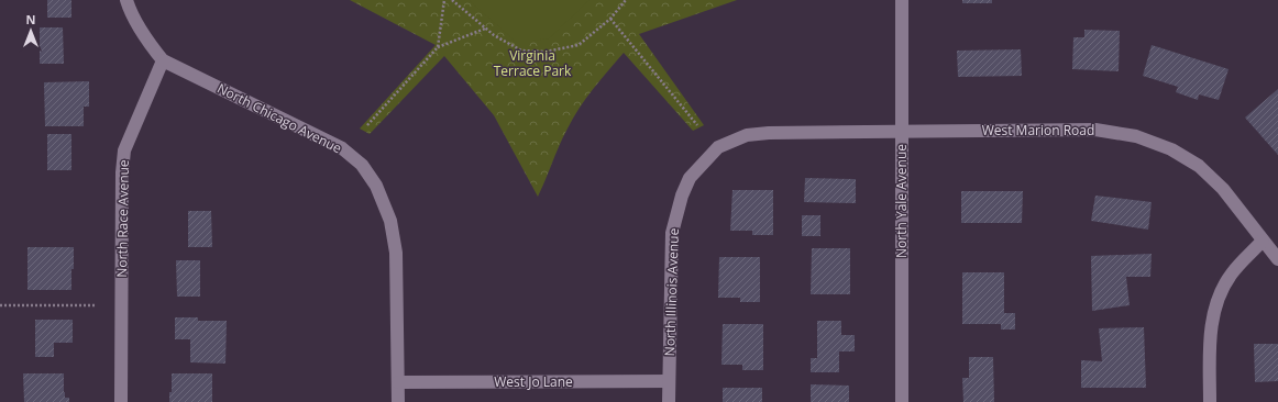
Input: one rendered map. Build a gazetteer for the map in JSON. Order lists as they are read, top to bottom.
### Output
{
  "streets": {
    "street": [
      "North Chicago Avenue",
      "West Marion Road",
      "North Yale Avenue",
      "North Race Avenue",
      "North Illinois Avenue",
      "West Jo Lane"
    ]
  },
  "crossings": [
    ["North Chicago Avenue", "North Race Avenue"],
    ["North Chicago Avenue", "West Jo Lane"],
    ["West Marion Road", "North Yale Avenue"],
    ["West Marion Road", "North Illinois Avenue"],
    ["North Illinois Avenue", "West Jo Lane"]
  ],
  "parks": ["Virginia Terrace Park"],
  "north": "top"
}
